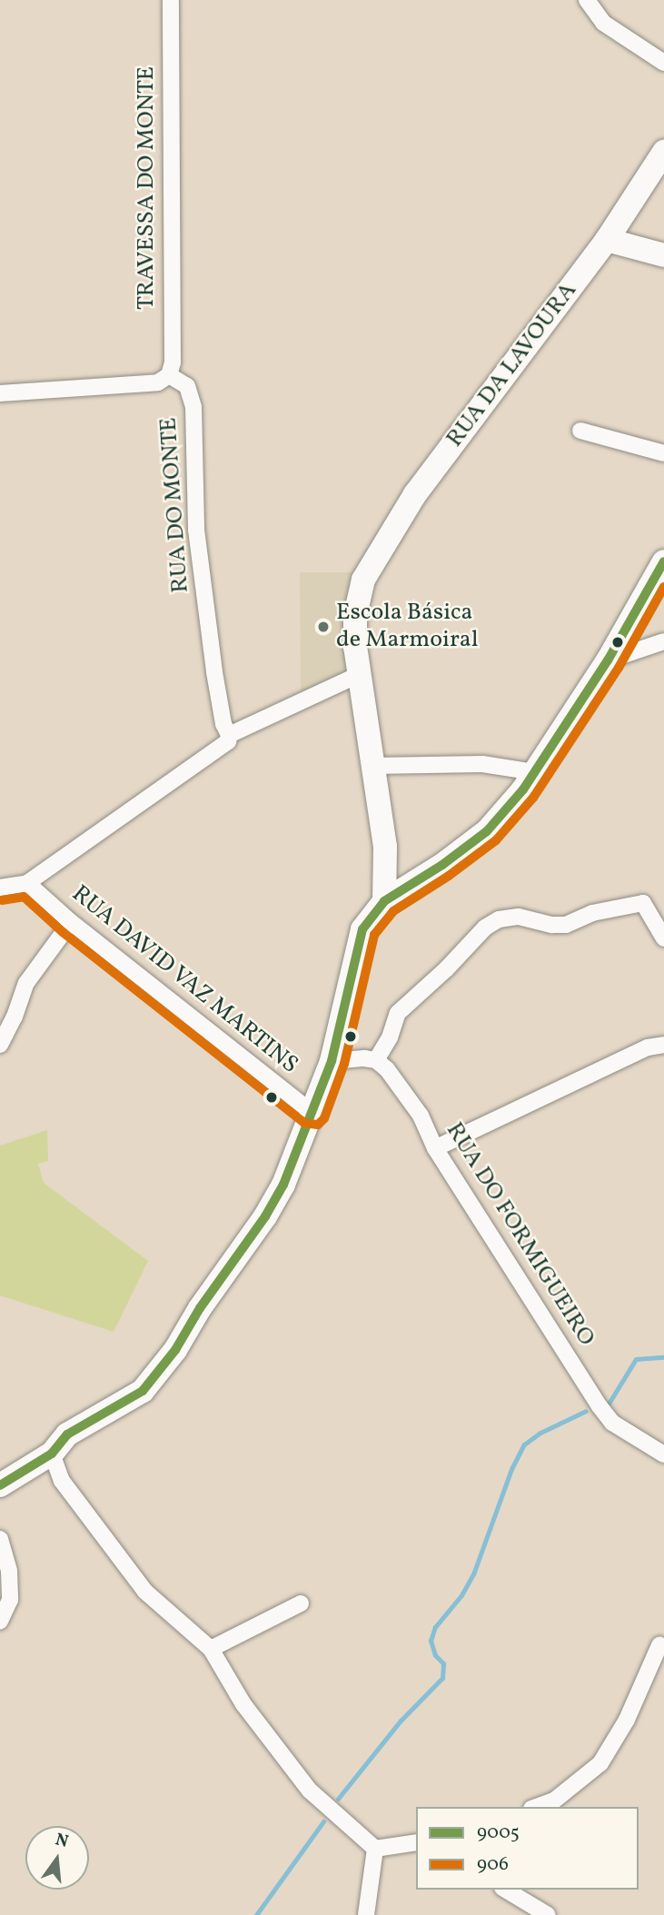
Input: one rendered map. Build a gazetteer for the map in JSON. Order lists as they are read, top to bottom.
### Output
{
  "streets": {
    "street": [
      "TRAVESSA DO MONTE",
      "RUA DA LAVOURA",
      "RUA DO MONTE",
      "RUA DAVID VAZ MARTINS",
      "RUA DO FORMIGUEIRO"
    ]
  },
  "crossings": [
    ["TRAVESSA DO MONTE", "RUA DO MONTE"]
  ],
  "places": ["Escola Básica de Marmoiral"],
  "lines": ["transit line 9005", "transit line 906"],
  "legend": ["9005", "906"],
  "north": "top"
}
